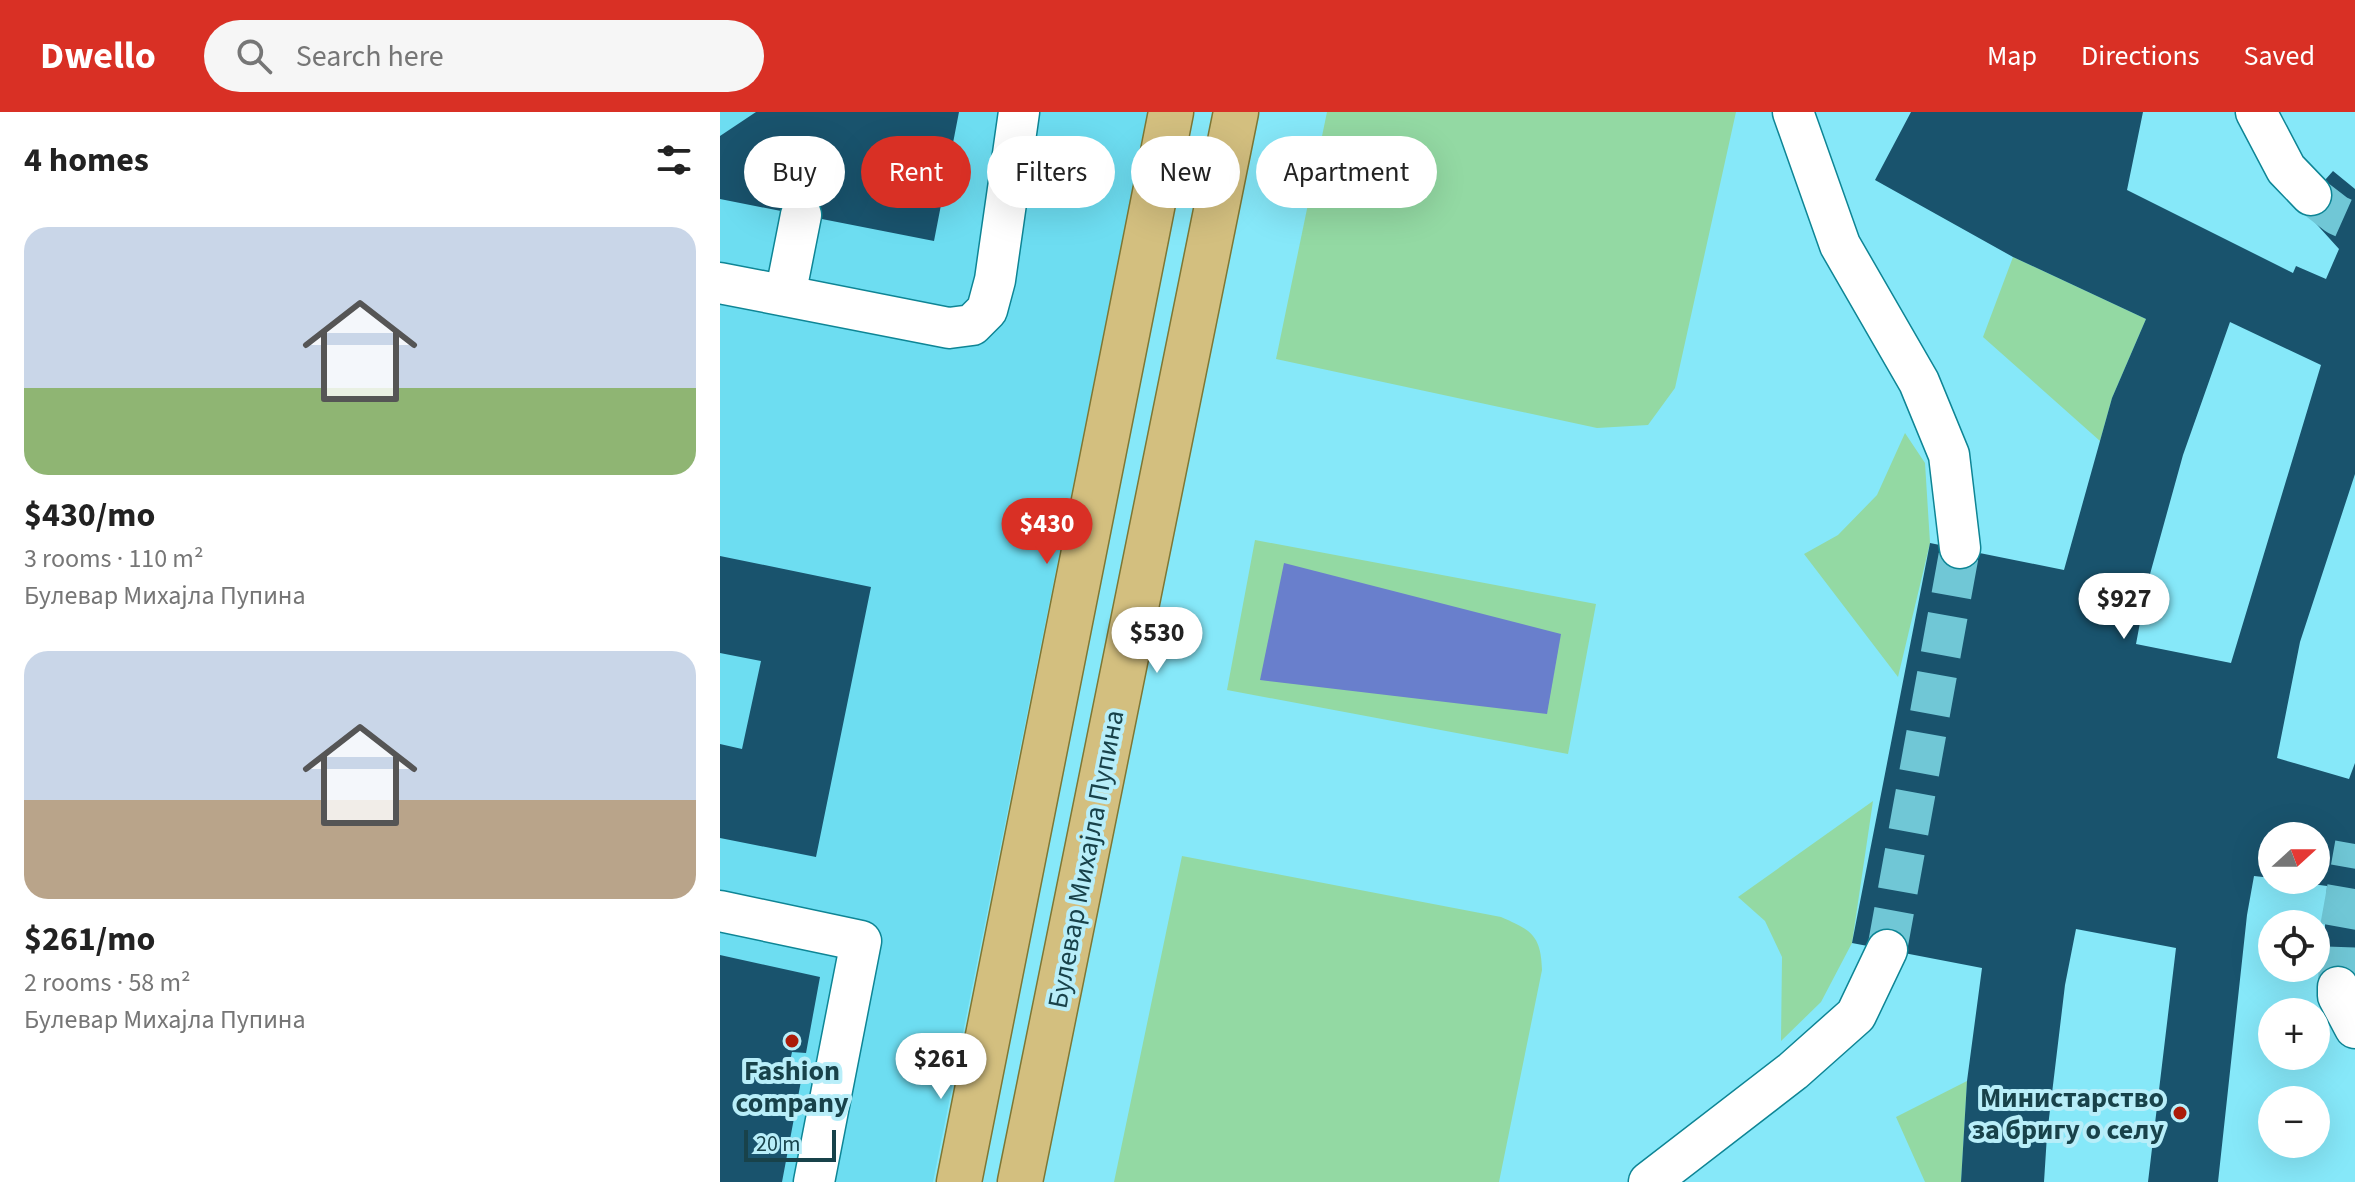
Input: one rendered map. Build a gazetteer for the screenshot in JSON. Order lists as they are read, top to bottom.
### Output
{
  "streets": {
    "main road": ["Булевар Михајла Пупина"]
  },
  "places": ["Fashion company", "Министарство за бригу о селу"],
  "scale_bar": "20 m",
  "north": "right",
  "page": {
    "header": "Dwello",
    "search": "Search here",
    "nav": ["Map", "Directions", "Saved"],
    "heading": "4 homes",
    "chip": [
      "Buy",
      "Rent",
      "Filters",
      "New",
      "Apartment"
    ],
    "list": [
      {
        "name": "$430/mo",
        "note": "3 rooms · 110 m² · Булевар Михајла Пупина"
      },
      {
        "name": "$261/mo",
        "note": "2 rooms · 58 m² · Булевар Михајла Пупина"
      }
    ],
    "price": [
      "$430",
      "$927",
      "$530",
      "$261"
    ],
    "map_buttons": ["+", "−"],
    "scale": "20 m"
  }
}
